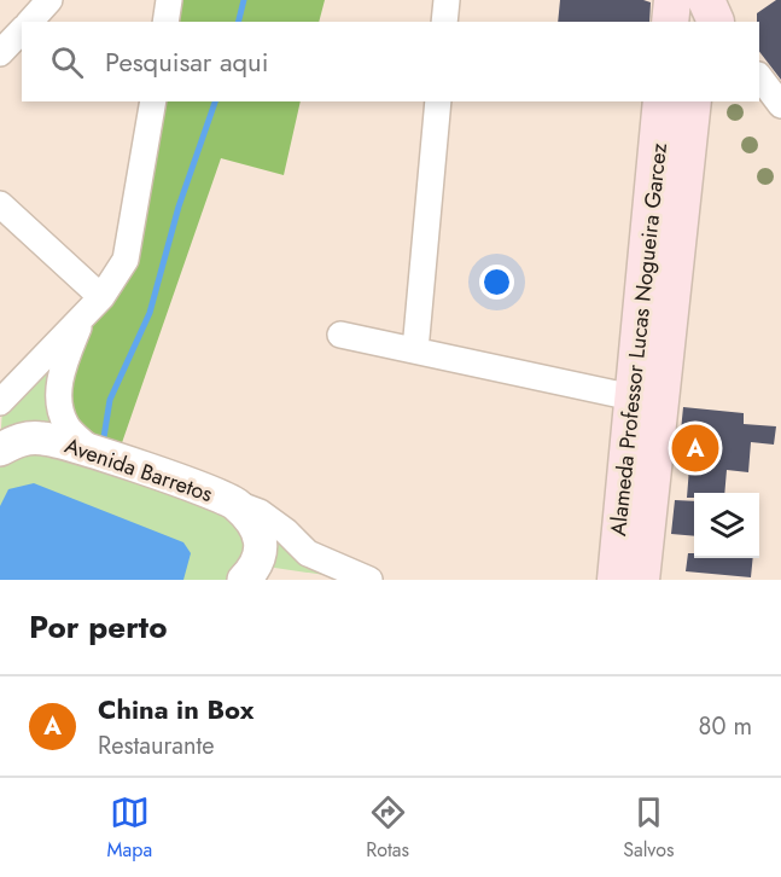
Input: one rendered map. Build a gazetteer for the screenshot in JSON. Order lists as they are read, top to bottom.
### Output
{
  "streets": {
    "main road": ["Alameda Professor Lucas Nogueira Garcez"],
    "street": ["Avenida Barretos"]
  },
  "page": {
    "search": "Pesquisar aqui",
    "pins": "A",
    "heading": "Por perto",
    "list": [
      {
        "mark": "A",
        "name": "China in Box",
        "note": "Restaurante",
        "value": "80 m"
      }
    ],
    "nav": ["Mapa", "Rotas", "Salvos"]
  }
}
